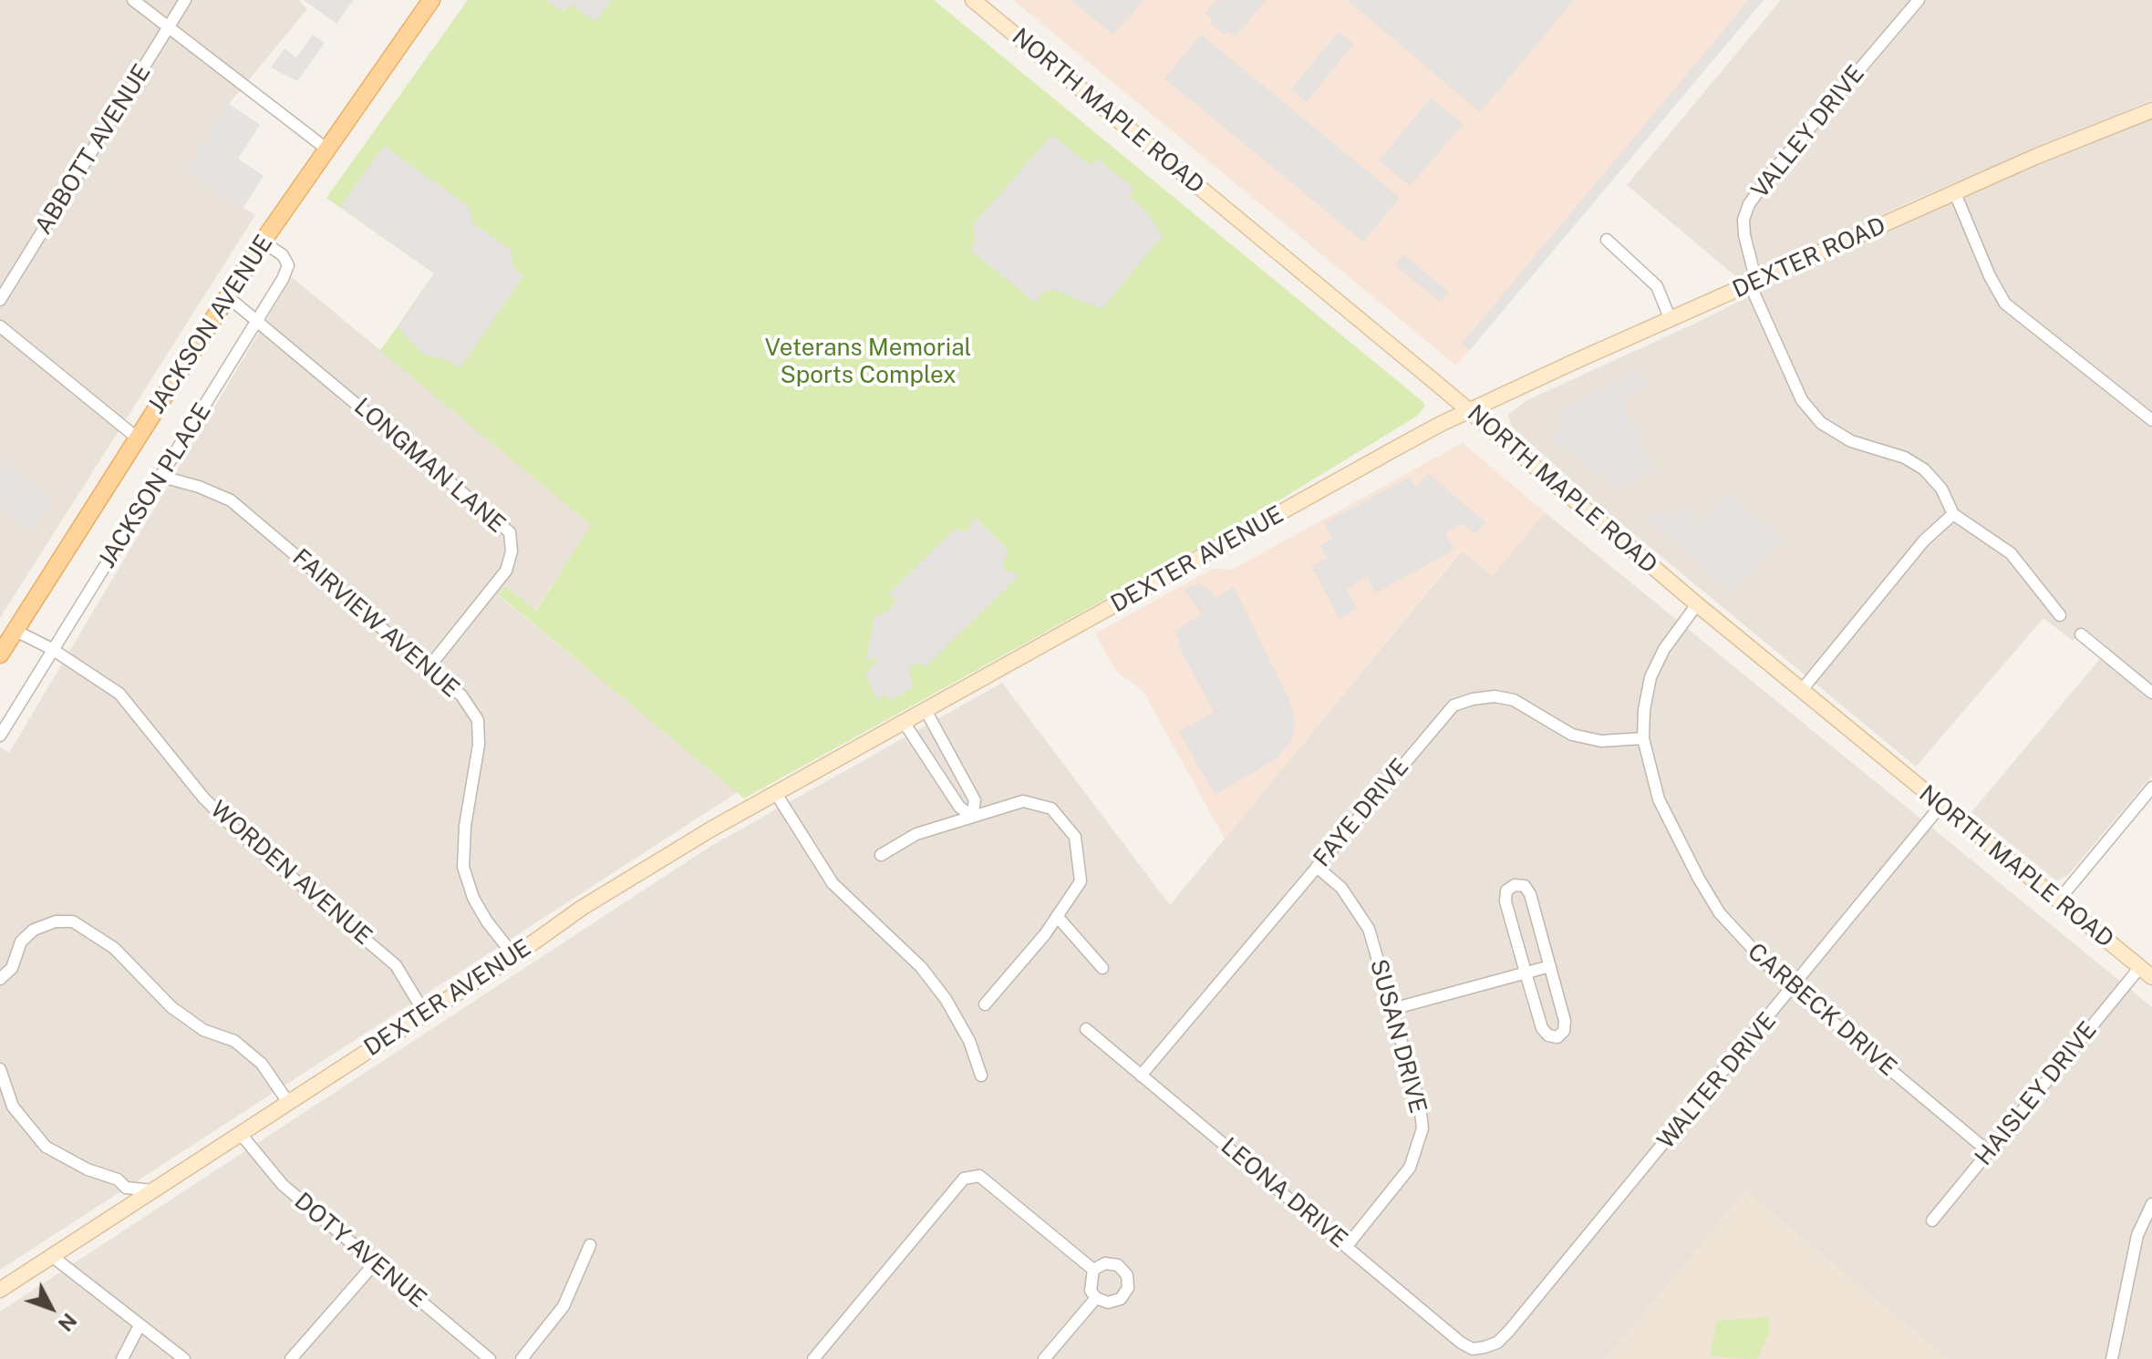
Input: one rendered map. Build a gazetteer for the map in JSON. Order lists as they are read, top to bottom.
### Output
{
  "streets": {
    "main road": [
      "NORTH MAPLE ROAD",
      "DEXTER ROAD",
      "JACKSON AVENUE",
      "DEXTER AVENUE"
    ],
    "street": [
      "VALLEY DRIVE",
      "ABBOTT AVENUE",
      "LONGMAN LANE",
      "JACKSON PLACE",
      "FAIRVIEW AVENUE",
      "FAYE DRIVE",
      "WORDEN AVENUE",
      "CARBECK DRIVE",
      "SUSAN DRIVE",
      "WALTER DRIVE",
      "HAISLEY DRIVE",
      "LEONA DRIVE",
      "DOTY AVENUE"
    ]
  },
  "crossings": [
    ["NORTH MAPLE ROAD", "DEXTER ROAD"],
    ["NORTH MAPLE ROAD", "DEXTER AVENUE"],
    ["NORTH MAPLE ROAD", "CARBECK DRIVE"],
    ["NORTH MAPLE ROAD", "WALTER DRIVE"],
    ["NORTH MAPLE ROAD", "HAISLEY DRIVE"],
    ["VALLEY DRIVE", "DEXTER ROAD"],
    ["DEXTER ROAD", "DEXTER AVENUE"],
    ["JACKSON AVENUE", "LONGMAN LANE"],
    ["JACKSON AVENUE", "JACKSON PLACE"],
    ["JACKSON AVENUE", "WORDEN AVENUE"],
    ["LONGMAN LANE", "JACKSON PLACE"],
    ["LONGMAN LANE", "FAIRVIEW AVENUE"],
    ["JACKSON PLACE", "FAIRVIEW AVENUE"],
    ["JACKSON PLACE", "WORDEN AVENUE"],
    ["DEXTER AVENUE", "FAIRVIEW AVENUE"],
    ["DEXTER AVENUE", "WORDEN AVENUE"],
    ["DEXTER AVENUE", "DOTY AVENUE"],
    ["FAYE DRIVE", "CARBECK DRIVE"],
    ["FAYE DRIVE", "SUSAN DRIVE"],
    ["FAYE DRIVE", "LEONA DRIVE"],
    ["CARBECK DRIVE", "WALTER DRIVE"],
    ["CARBECK DRIVE", "HAISLEY DRIVE"],
    ["SUSAN DRIVE", "LEONA DRIVE"],
    ["WALTER DRIVE", "LEONA DRIVE"]
  ],
  "parks": ["Veterans Memorial Sports Complex"],
  "north": "bottom right"
}
